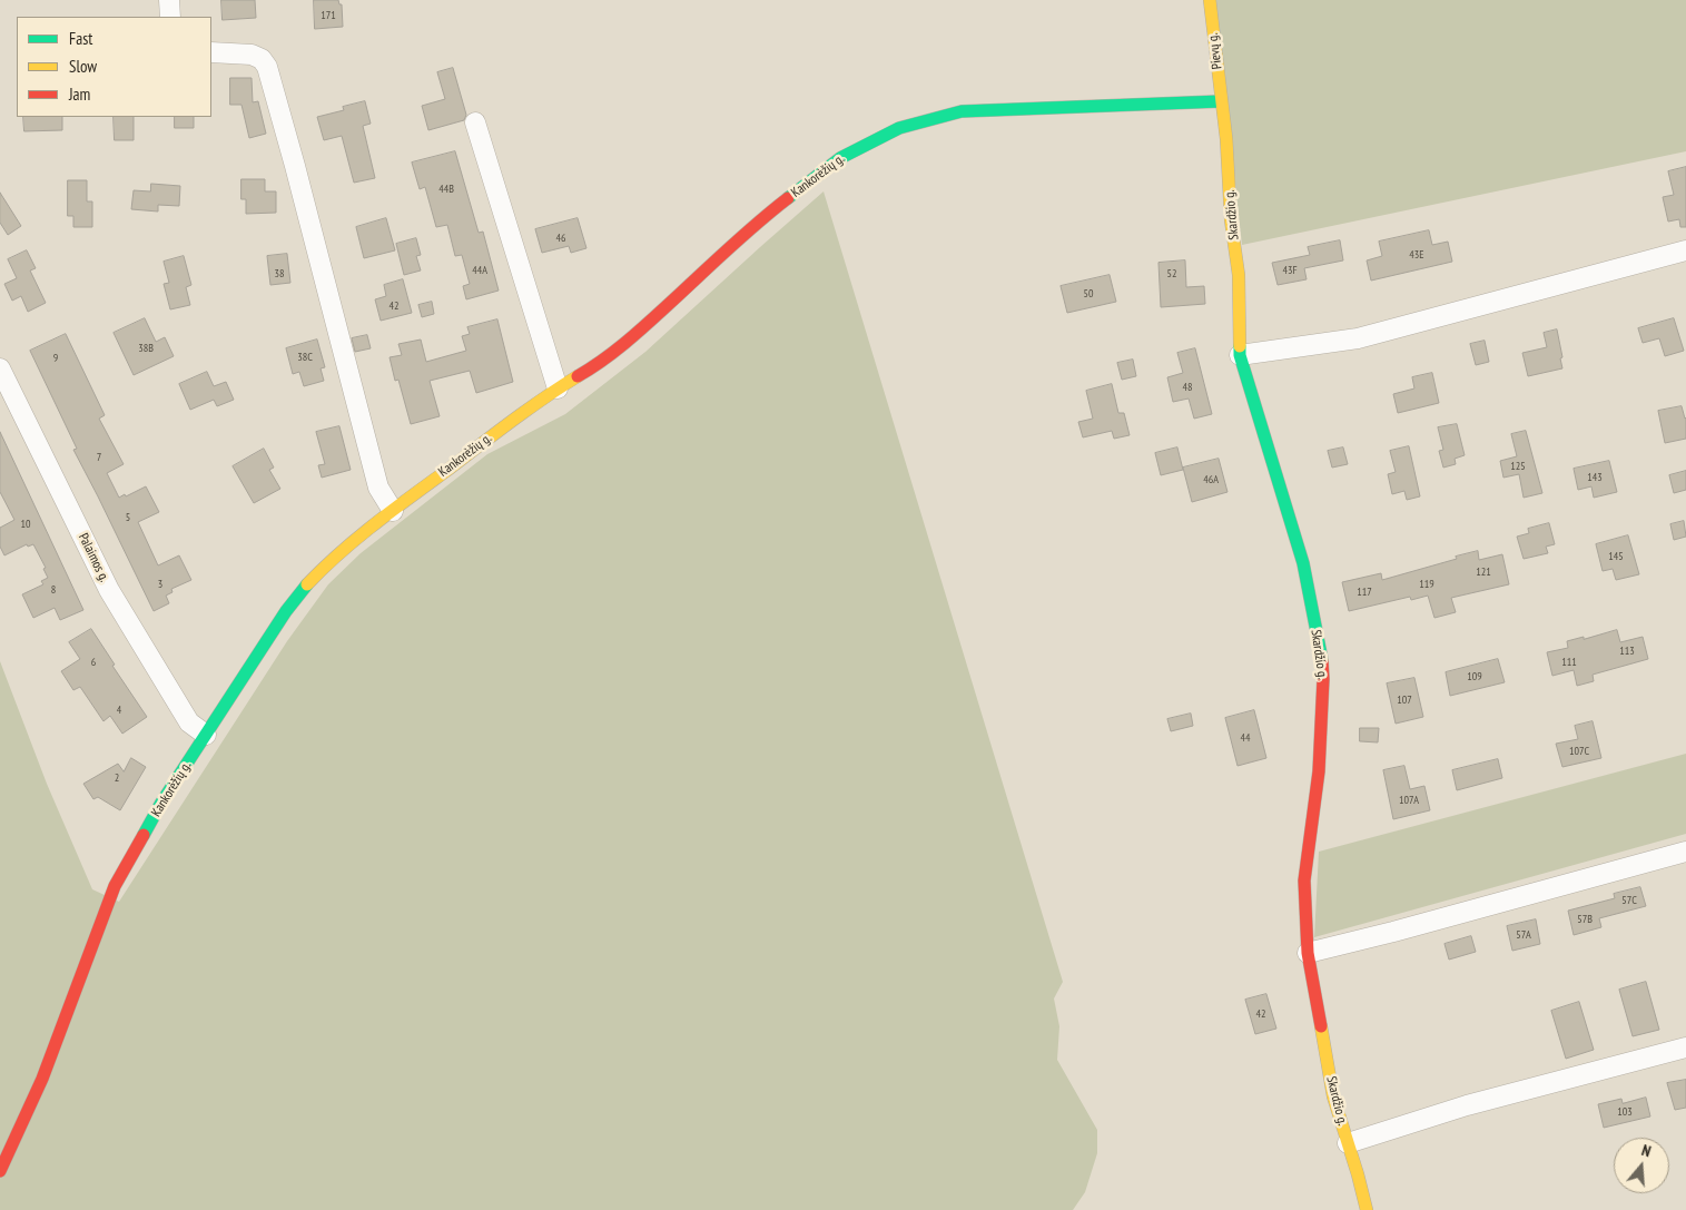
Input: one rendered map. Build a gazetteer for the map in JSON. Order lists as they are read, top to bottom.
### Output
{
  "streets": {
    "street": [
      "Pievų g.",
      "Kankorėžių g.",
      "Skardžio g.",
      "Palaimos g."
    ]
  },
  "crossings": [
    ["Pievų g.", "Kankorėžių g."],
    ["Pievų g.", "Skardžio g."],
    ["Kankorėžių g.", "Skardžio g."],
    ["Kankorėžių g.", "Palaimos g."]
  ],
  "house_numbers": [
    "171",
    "44B",
    "46",
    "43E",
    "44A",
    "43F",
    "38",
    "52",
    "50",
    "42",
    "38B",
    "38C",
    "9",
    "48",
    "7",
    "125",
    "143",
    "46A",
    "5",
    "10",
    "145",
    "121",
    "3",
    "119",
    "8",
    "117",
    "113",
    "6",
    "111",
    "109",
    "107",
    "4",
    "44",
    "107C",
    "2",
    "107A",
    "57C",
    "57B",
    "57A",
    "42",
    "103"
  ],
  "legend": ["Fast", "Slow", "Jam"],
  "north": "top"
}
